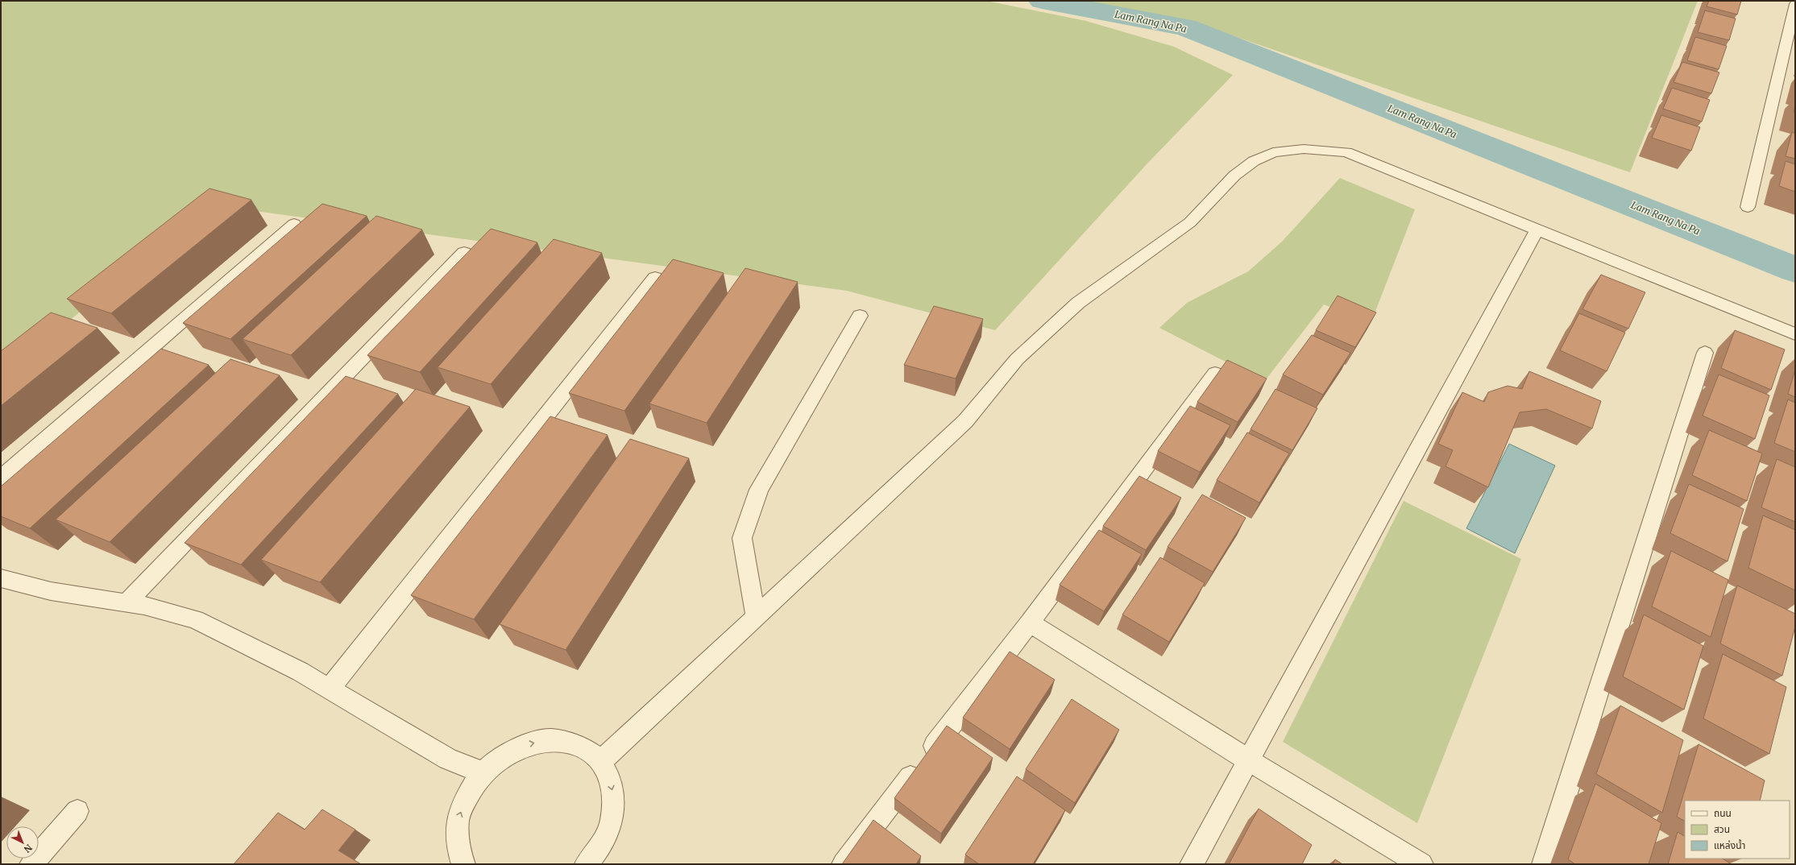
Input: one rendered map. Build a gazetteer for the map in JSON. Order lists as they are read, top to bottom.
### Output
{
  "water": ["Lam Rang Na Pa"],
  "legend": ["ถนน", "สวน", "แหล่งน้ำ"],
  "north": "bottom right"
}
